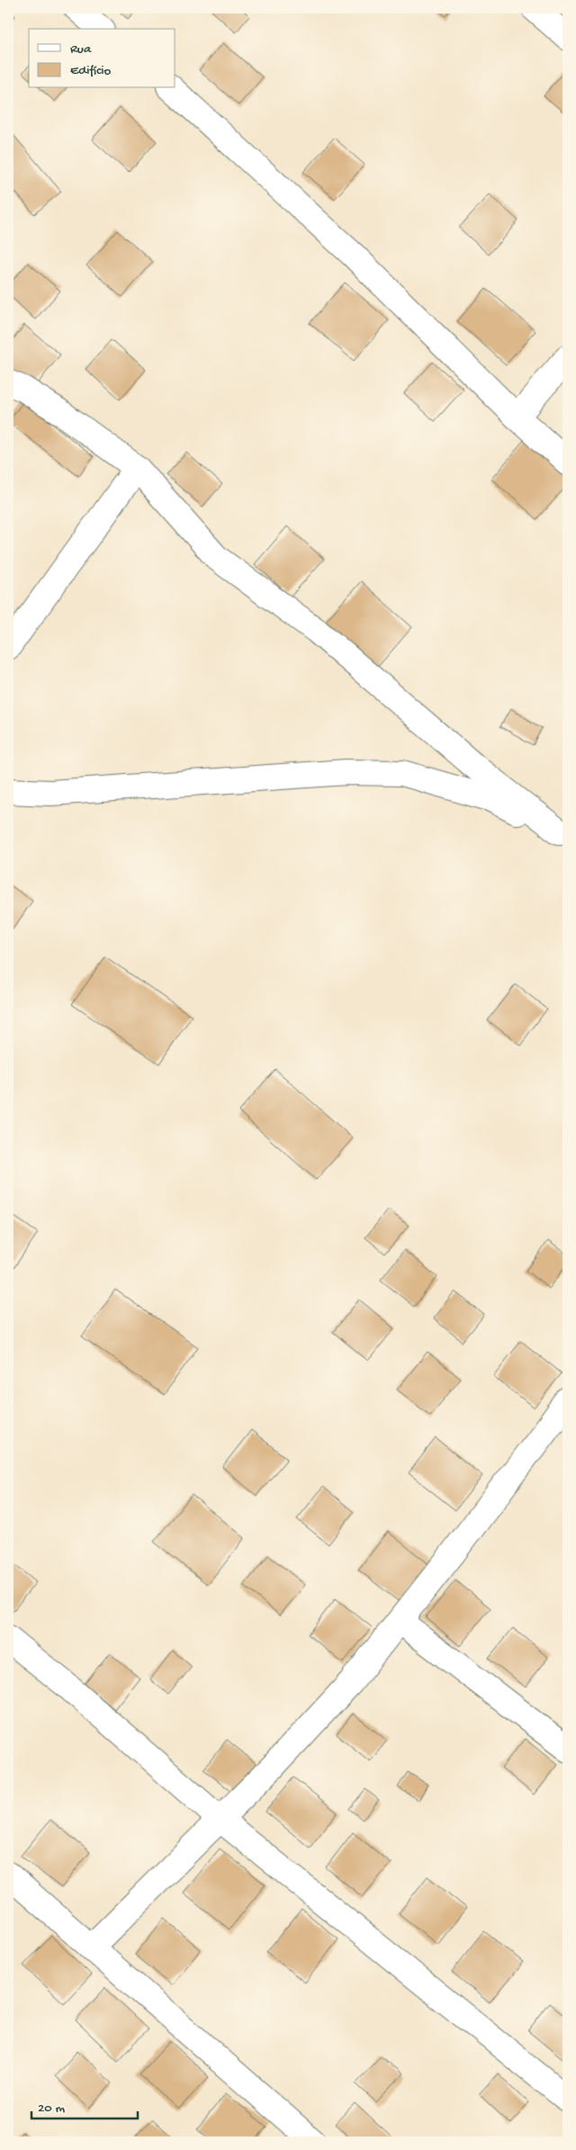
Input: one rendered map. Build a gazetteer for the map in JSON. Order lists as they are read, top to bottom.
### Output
{
  "legend": ["Rua", "Edifício"],
  "scale_bar": "20 m"
}
